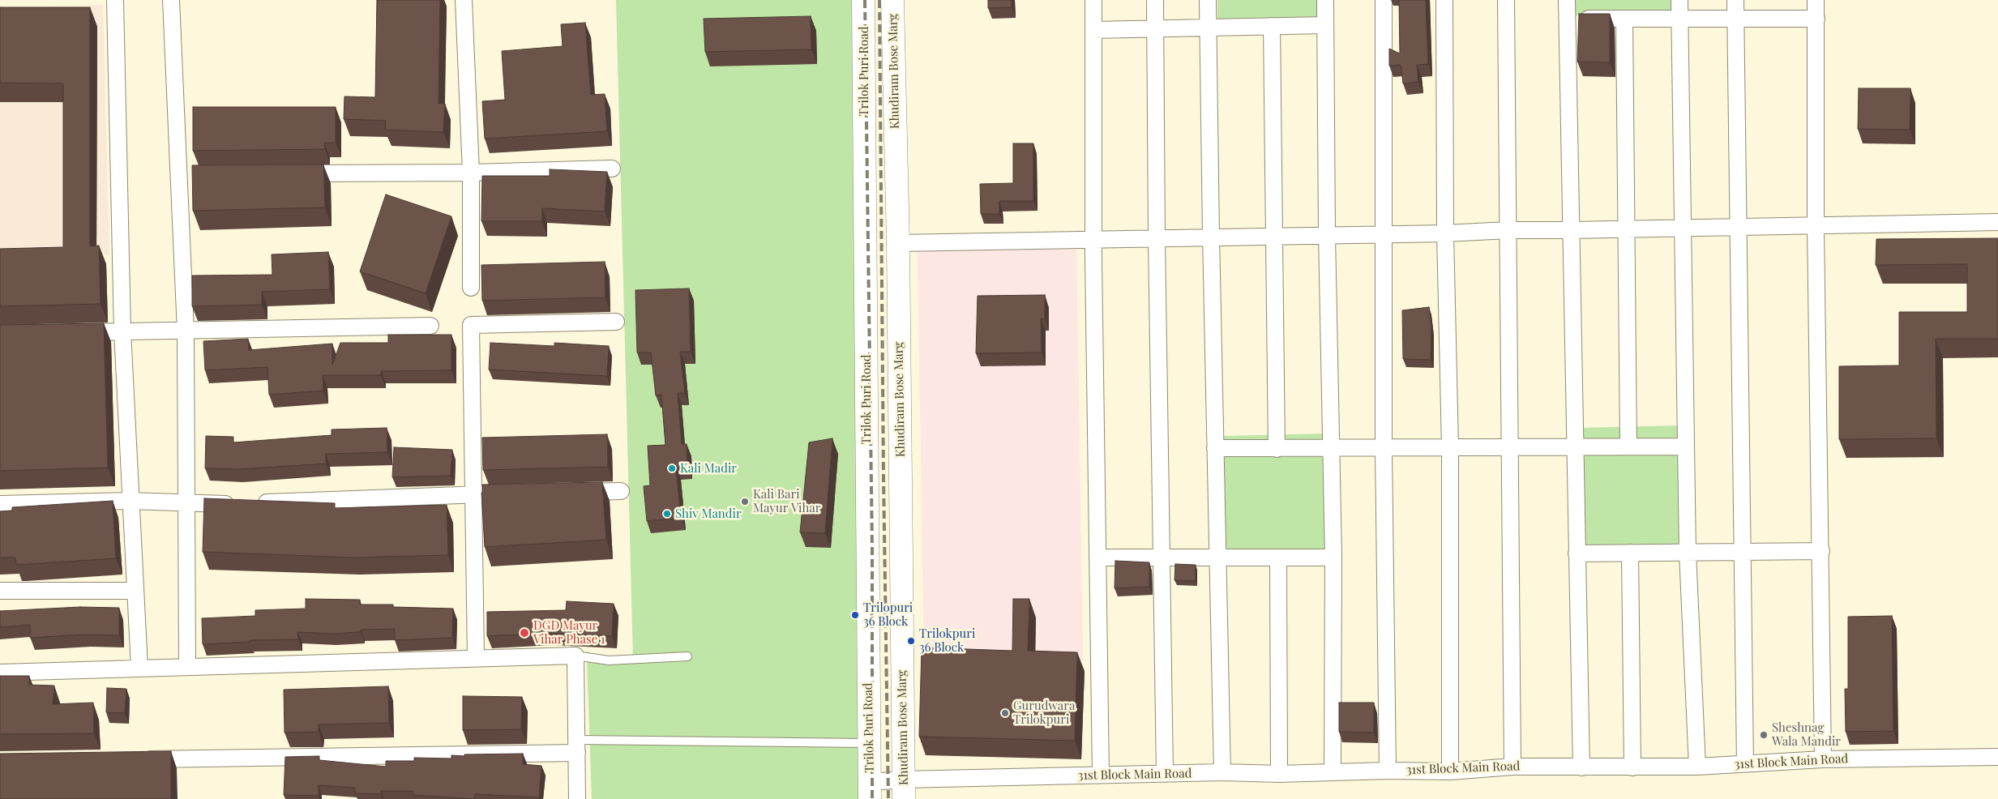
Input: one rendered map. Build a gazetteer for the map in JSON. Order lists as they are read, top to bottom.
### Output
{
  "streets": {
    "street": ["Trilok Puri Road", "Khudiram Bose Marg", "31st Block Main Road"]
  },
  "crossings": [
    ["Trilok Puri Road", "31st Block Main Road"],
    ["Khudiram Bose Marg", "31st Block Main Road"]
  ],
  "places": [
    "Kali Madir",
    "Kali Bari Mayur Vihar",
    "Shiv Mandir",
    "Trilopuri 36 Block",
    "DGD Mayur Vihar Phase 1",
    "Trilokpuri 36 Block",
    "Gurudwara Trilokpuri",
    "Sheshnag Wala Mandir"
  ]
}
